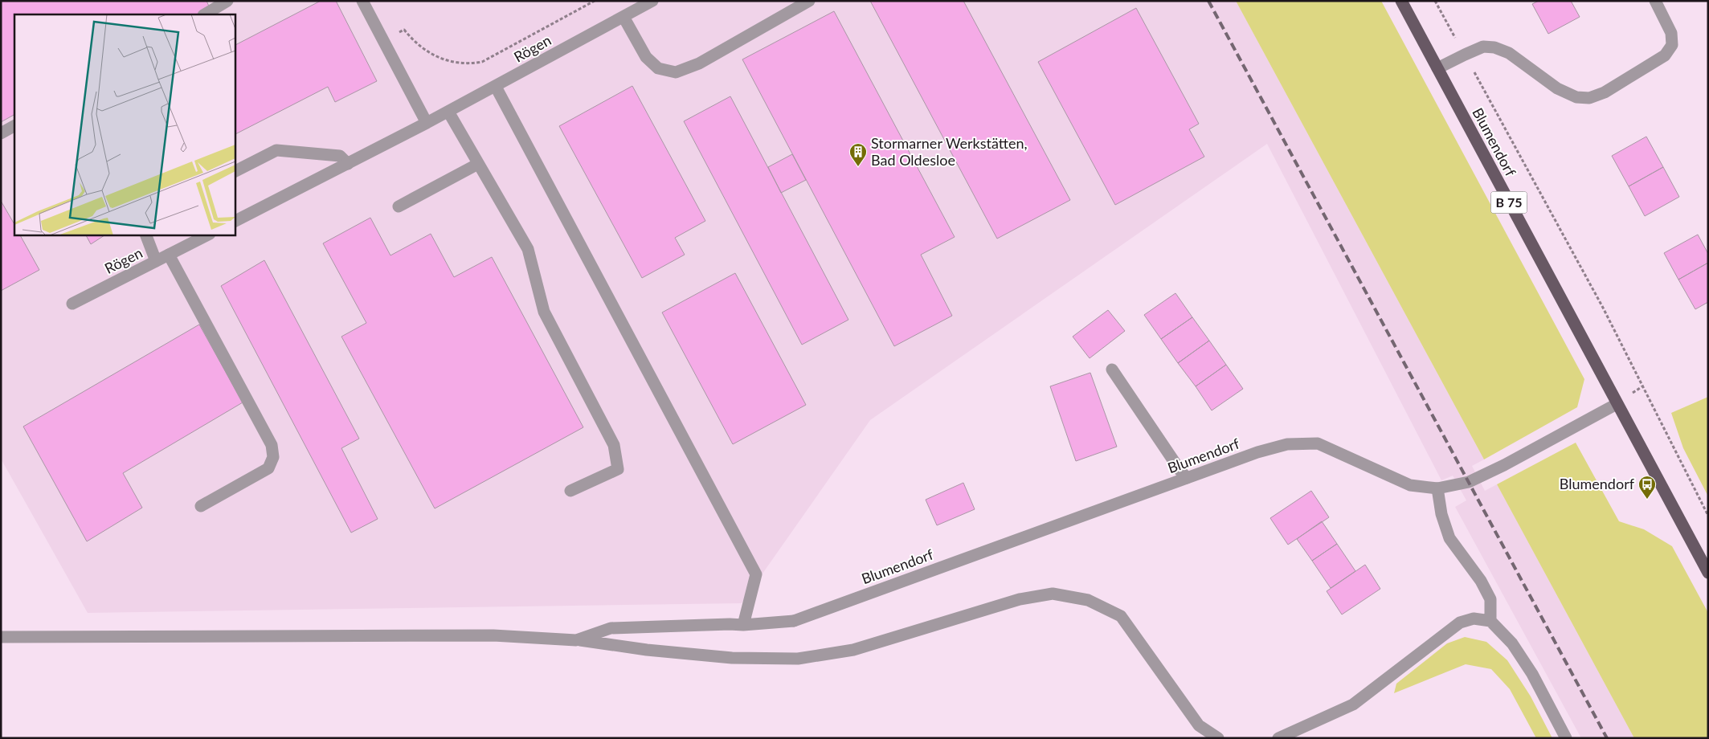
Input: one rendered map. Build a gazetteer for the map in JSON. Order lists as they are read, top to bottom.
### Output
{
  "streets": {
    "main road": ["Blumendorf", "B 75"],
    "street": ["Rögen"]
  },
  "places": {
    "building": ["Stormarner Werkstätten, Bad Oldesloe"],
    "bus stop": ["Blumendorf"]
  }
}
